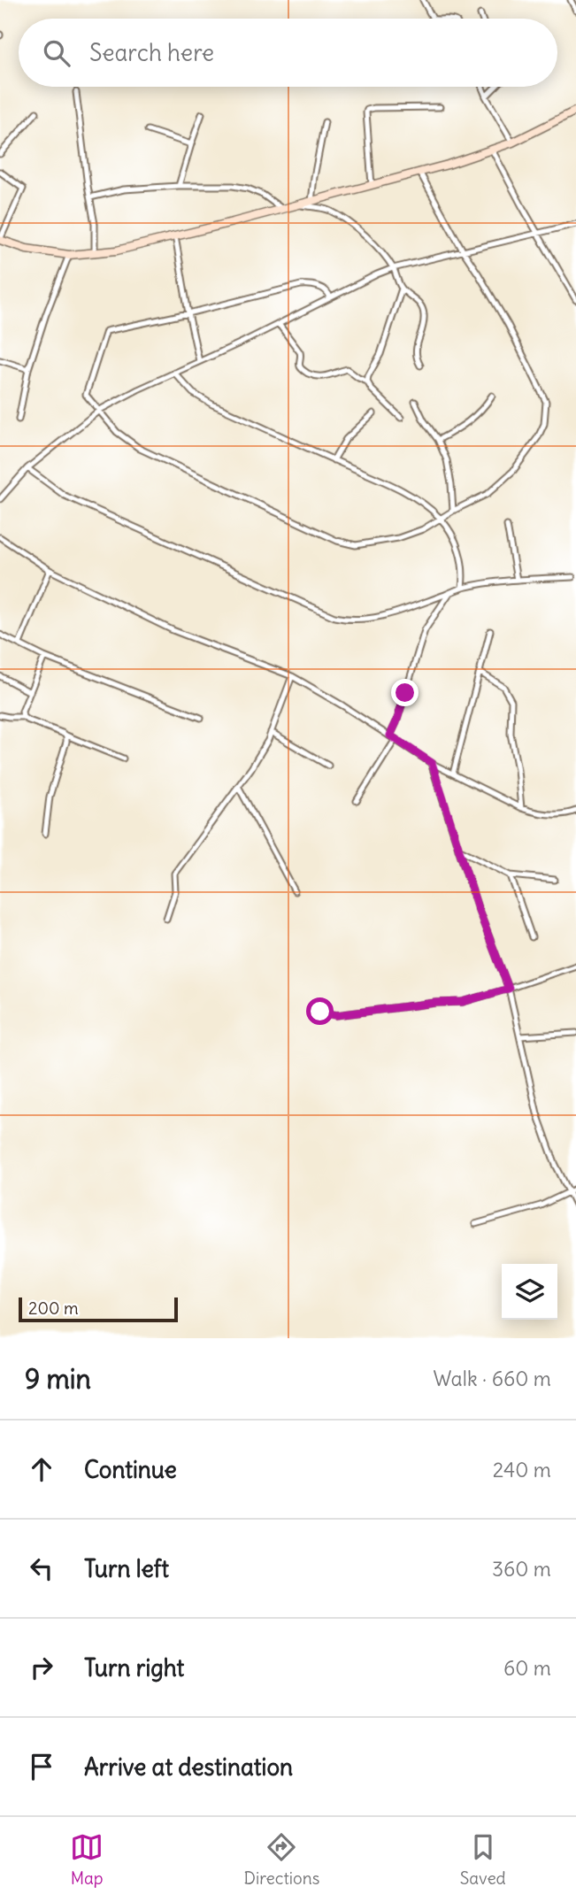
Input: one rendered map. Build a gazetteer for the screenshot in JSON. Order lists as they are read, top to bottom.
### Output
{
  "scale_bar": "200 m",
  "page": {
    "search": "Search here",
    "scale": "200 m",
    "heading": ["9 min", "Walk · 660 m"],
    "list": [
      ["Continue", "240 m"],
      ["Turn left", "360 m"],
      ["Turn right", "60 m"],
      "Arrive at destination"
    ],
    "nav": ["Map", "Directions", "Saved"]
  }
}
